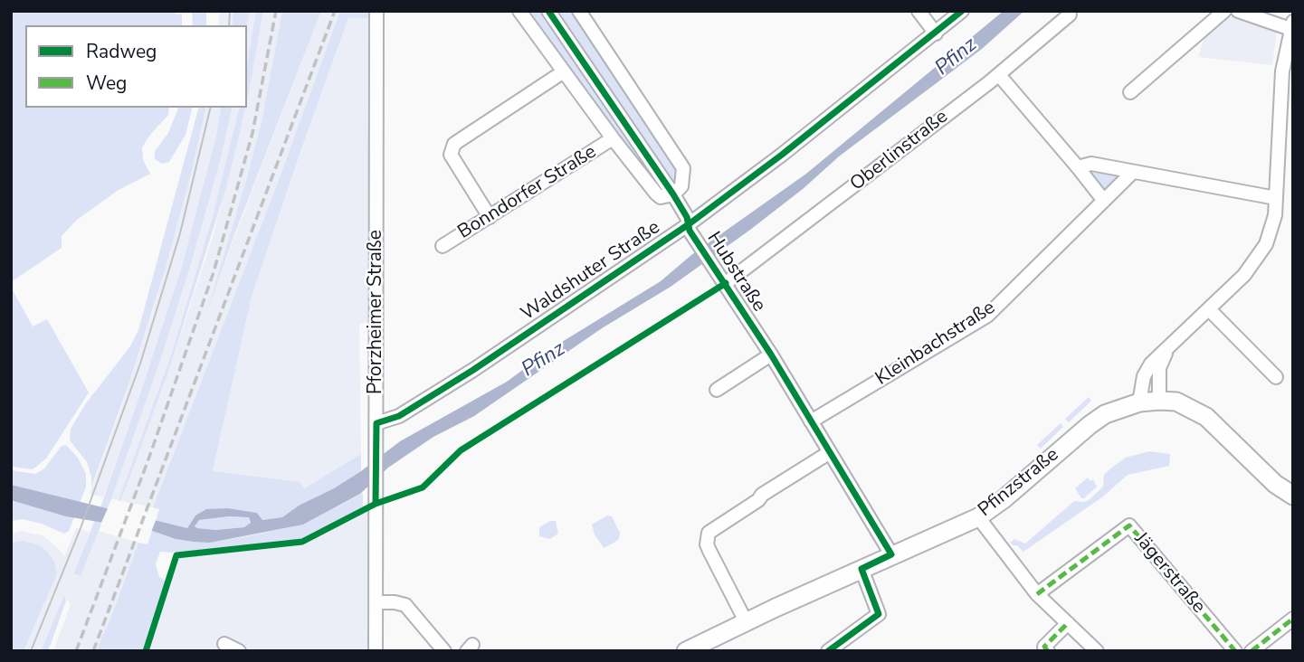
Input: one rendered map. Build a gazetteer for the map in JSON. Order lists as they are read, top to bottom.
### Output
{
  "streets": {
    "main road": ["Pfinzstraße"],
    "street": [
      "Oberlinstraße",
      "Bonndorfer Straße",
      "Waldshuter Straße",
      "Hubstraße",
      "Pforzheimer Straße",
      "Kleinbachstraße",
      "Jägerstraße"
    ]
  },
  "crossings": [
    ["Oberlinstraße", "Hubstraße"],
    ["Waldshuter Straße", "Hubstraße"],
    ["Waldshuter Straße", "Pforzheimer Straße"],
    ["Hubstraße", "Kleinbachstraße"],
    ["Hubstraße", "Pfinzstraße"]
  ],
  "water": ["Pfinz"],
  "legend": ["Radweg", "Weg"]
}
